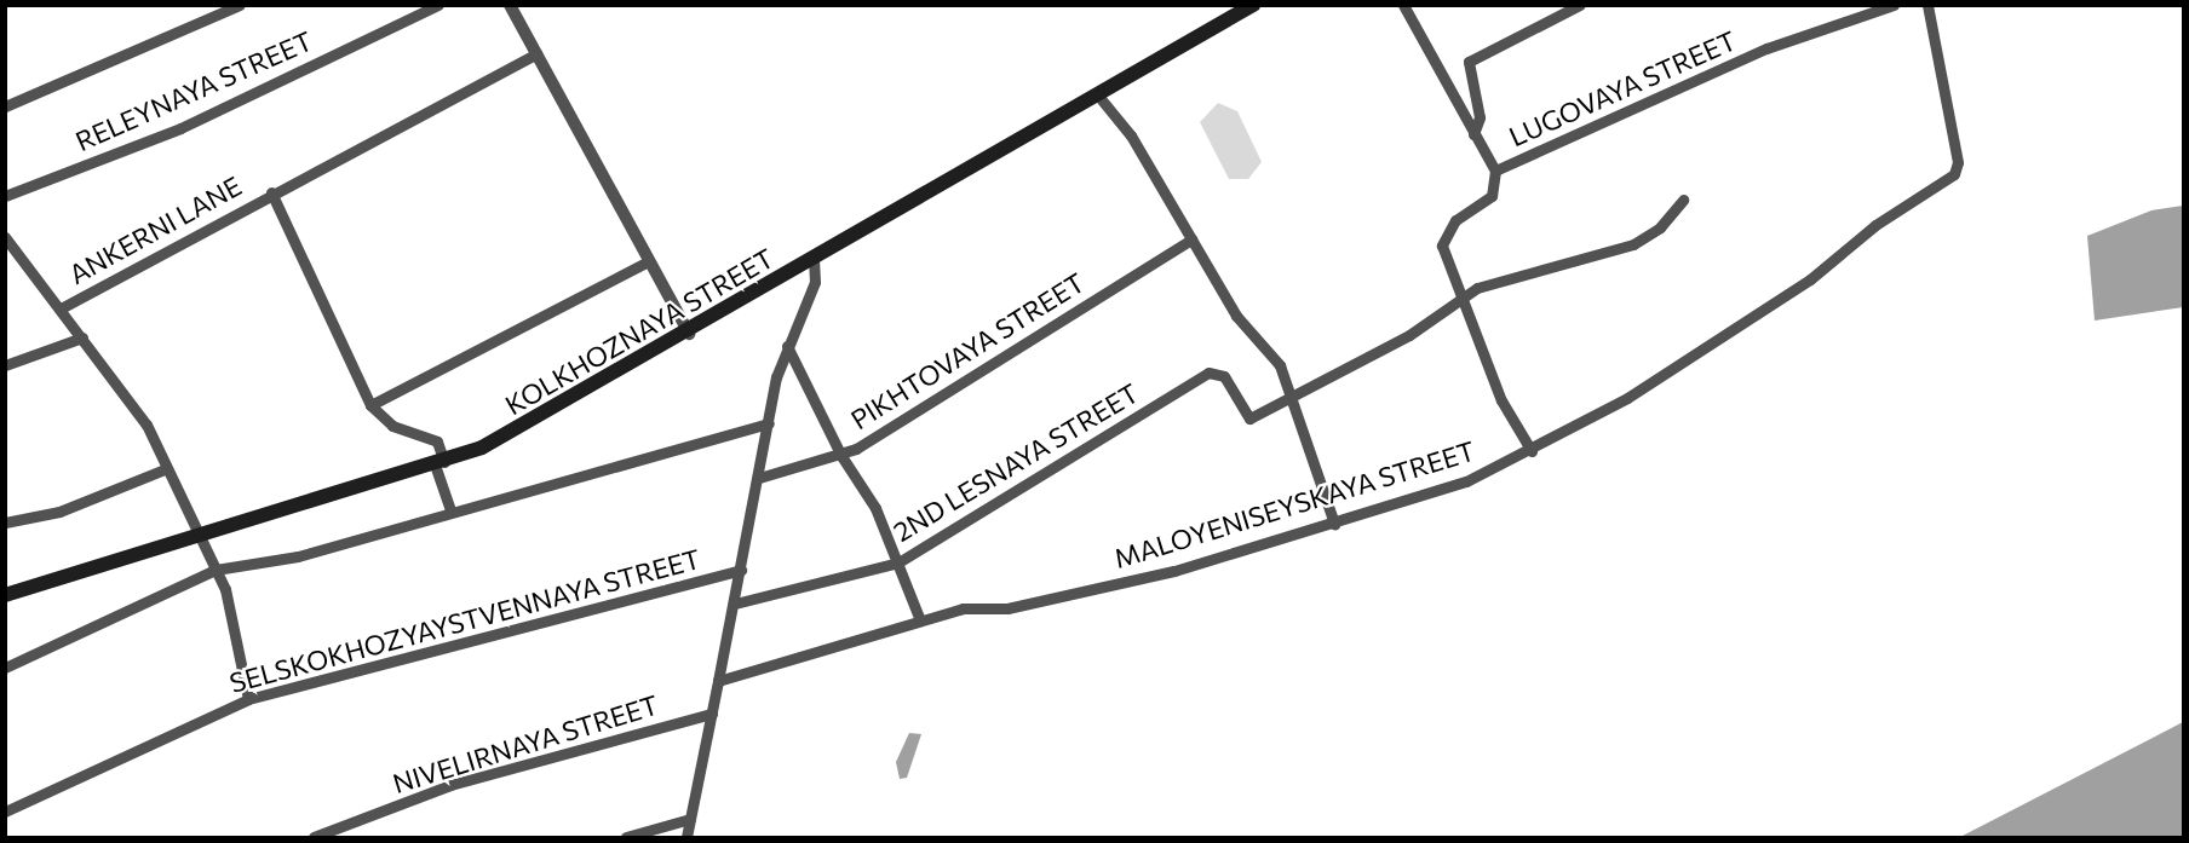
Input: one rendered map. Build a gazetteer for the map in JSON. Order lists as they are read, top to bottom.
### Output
{
  "streets": {
    "main road": ["KOLKHOZNAYA STREET"],
    "street": [
      "LUGOVAYA STREET",
      "RELEYNAYA STREET",
      "ANKERNI LANE",
      "PIKHTOVAYA STREET",
      "2ND LESNAYA STREET",
      "MALOYENISEYSKAYA STREET",
      "SELSKOKHOZYAYSTVENNAYA STREET",
      "NIVELIRNAYA STREET"
    ]
  }
}
